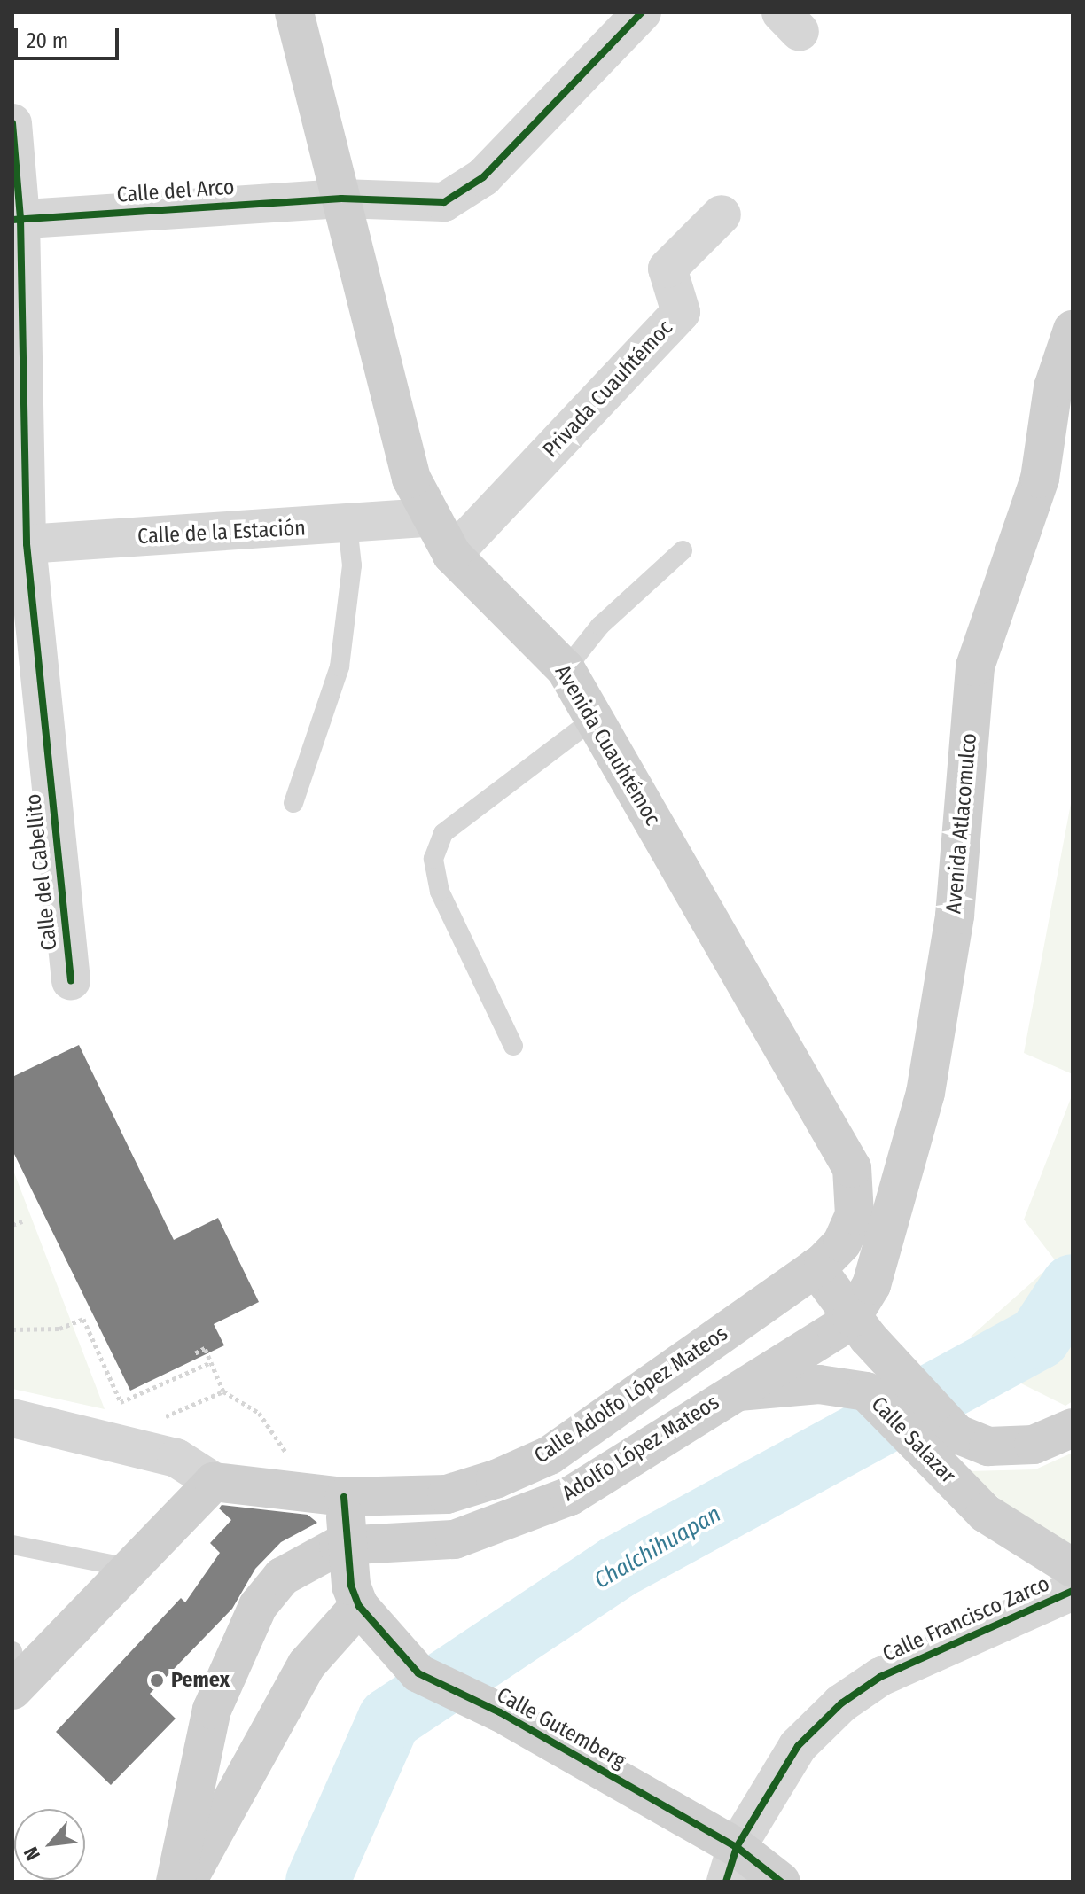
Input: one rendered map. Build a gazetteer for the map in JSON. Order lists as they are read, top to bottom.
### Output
{
  "streets": {
    "main road": [
      "Avenida Cuauhtémoc",
      "Avenida Atlacomulco",
      "Calle Adolfo López Mateos",
      "Calle Salazar",
      "Adolfo López Mateos",
      "Calle Gutemberg"
    ],
    "street": [
      "Calle del Arco",
      "Privada Cuauhtémoc",
      "Calle de la Estación",
      "Calle del Cabellito",
      "Calle Francisco Zarco"
    ]
  },
  "crossings": [
    ["Calle del Arco", "Avenida Cuauhtémoc"],
    ["Calle del Arco", "Calle del Cabellito"],
    ["Privada Cuauhtémoc", "Avenida Cuauhtémoc"],
    ["Calle de la Estación", "Avenida Cuauhtémoc"],
    ["Calle de la Estación", "Calle del Cabellito"],
    ["Avenida Cuauhtémoc", "Calle Adolfo López Mateos"],
    ["Avenida Atlacomulco", "Adolfo López Mateos"],
    ["Calle Salazar", "Adolfo López Mateos"],
    ["Calle Francisco Zarco", "Calle Gutemberg"]
  ],
  "water": ["Chalchihuapan"],
  "places": ["Pemex"],
  "scale_bar": "20 m",
  "north": "bottom left"
}
